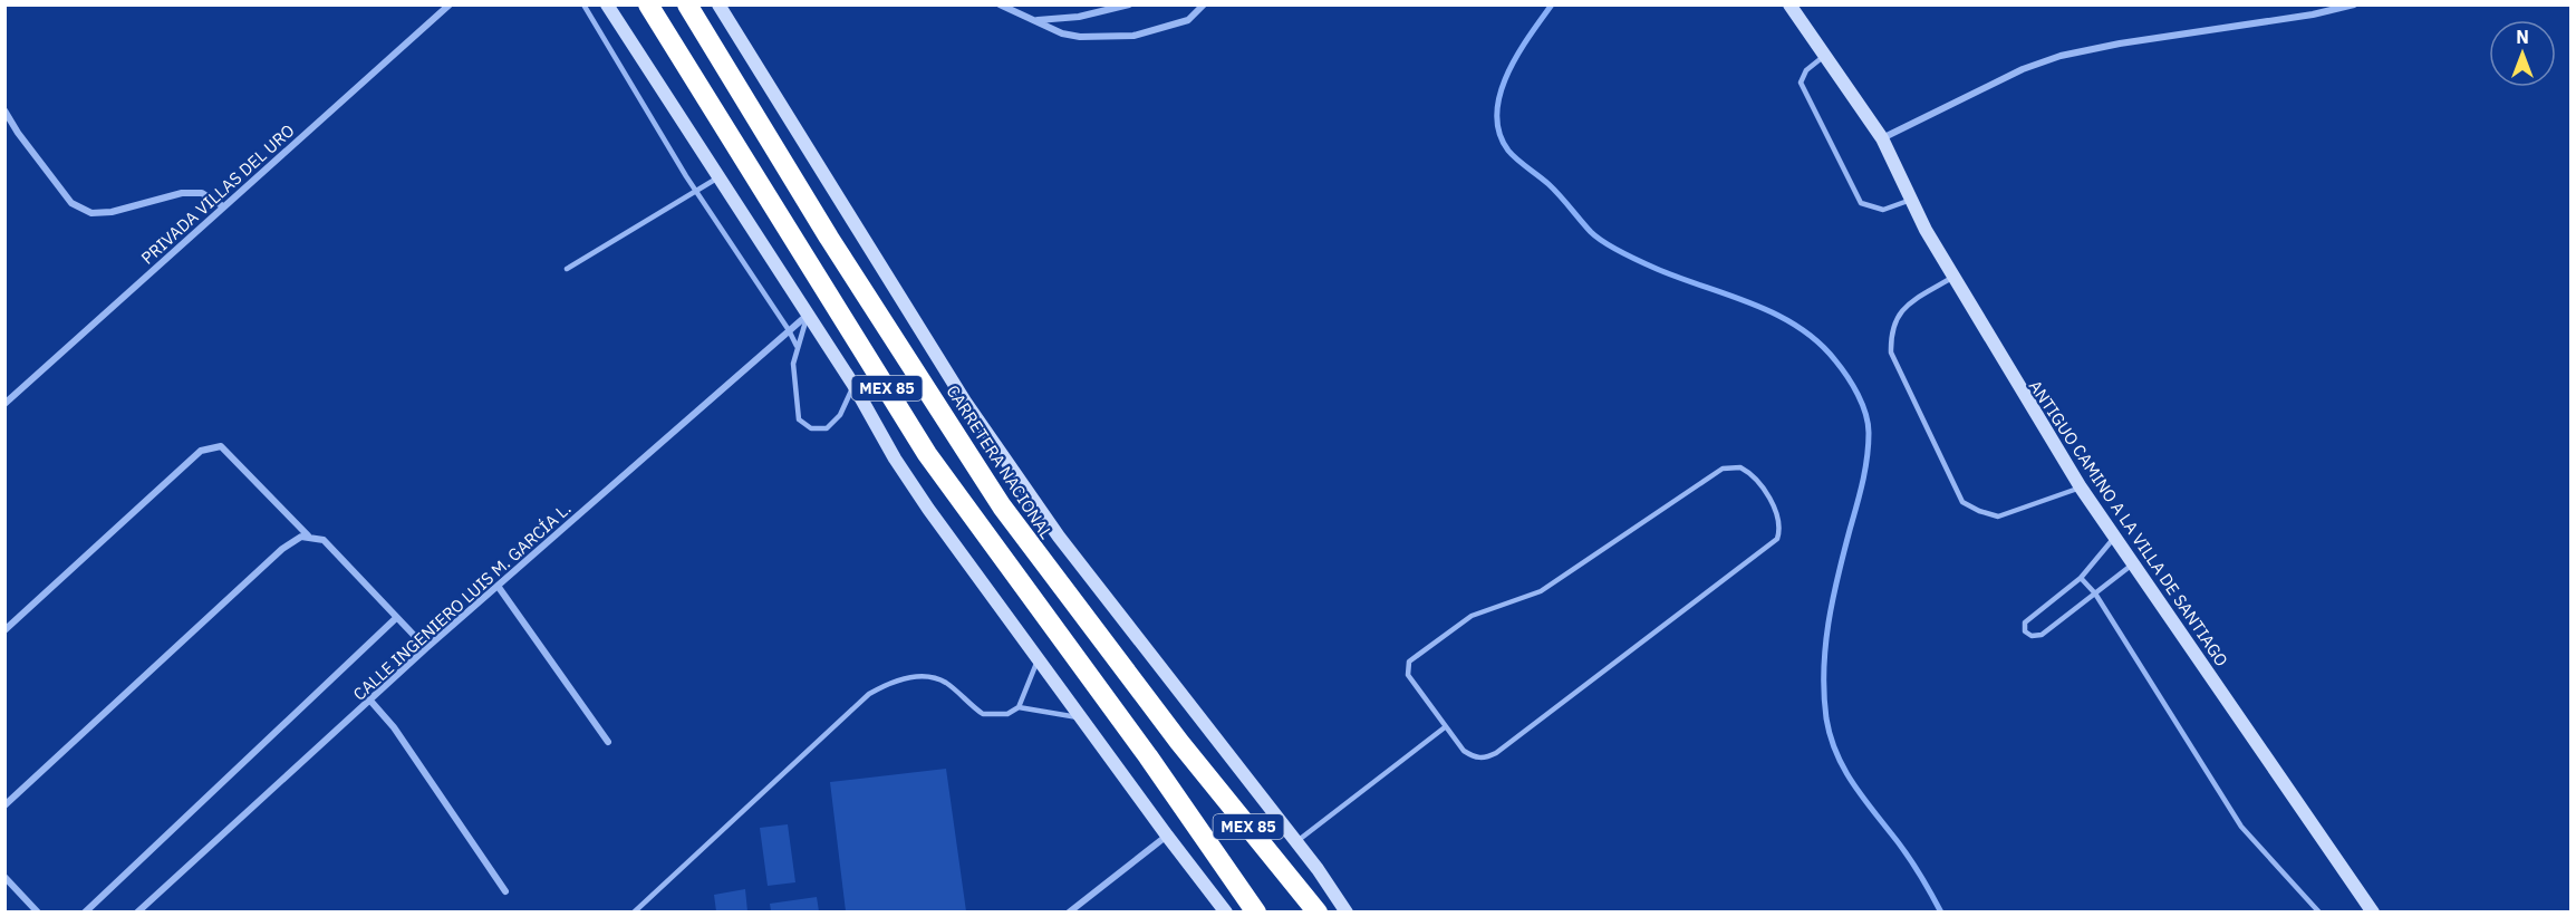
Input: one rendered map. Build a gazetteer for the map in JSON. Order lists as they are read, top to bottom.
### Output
{
  "streets": {
    "highway": ["MEX 85", "CARRETERA NACIONAL"],
    "street": ["PRIVADA VILLAS DEL URO", "ANTIGUO CAMINO A LA VILLA DE SANTIAGO", "CALLE INGENIERO LUIS M. GARCÍA L."]
  },
  "crossings": [
    ["MEX 85", "CALLE INGENIERO LUIS M. GARCÍA L."]
  ],
  "north": "top"
}
